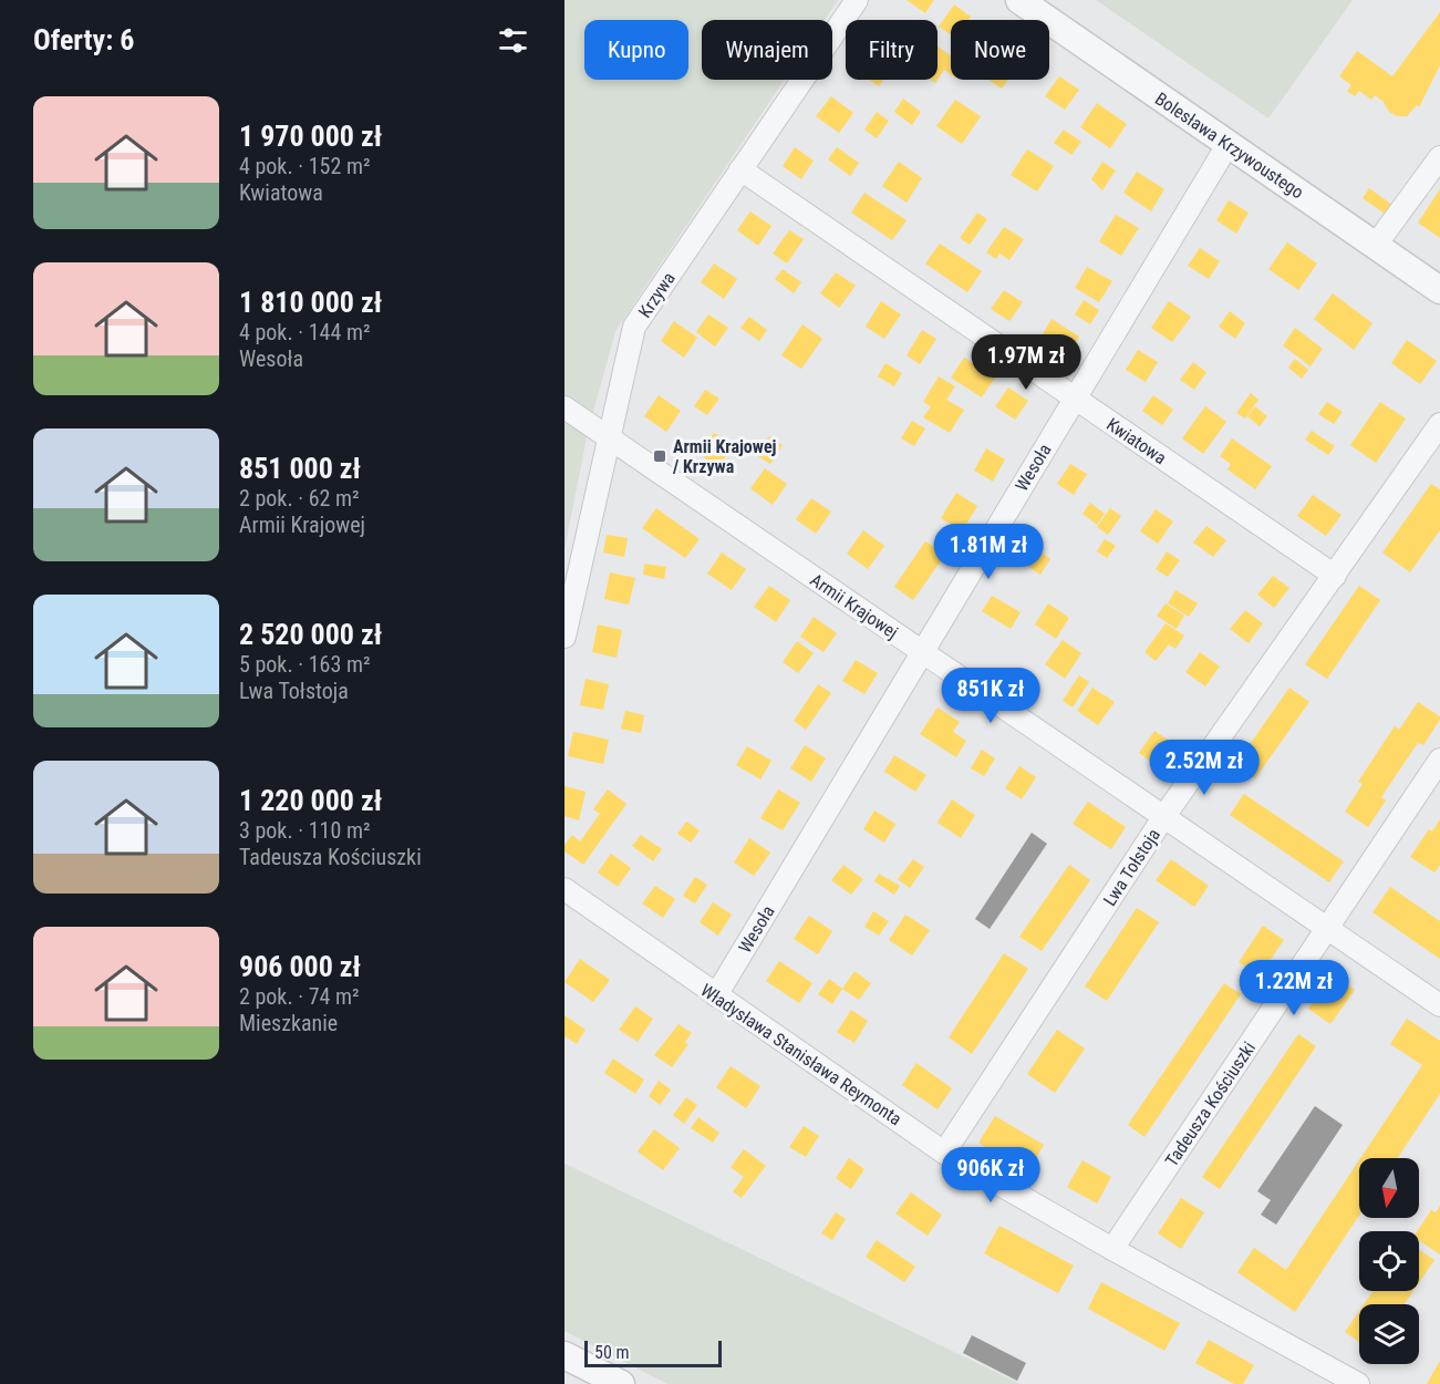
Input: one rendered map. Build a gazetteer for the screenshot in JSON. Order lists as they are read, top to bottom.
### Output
{
  "streets": {
    "street": [
      "Bolesława Krzywoustego",
      "Krzywa",
      "Kwiatowa",
      "Wesoła",
      "Armii Krajowej",
      "Lwa Tołstoja",
      "Władysława Stanisława Reymonta",
      "Tadeusza Kościuszki"
    ]
  },
  "crossings": [
    ["Bolesława Krzywoustego", "Wesoła"],
    ["Krzywa", "Kwiatowa"],
    ["Krzywa", "Armii Krajowej"],
    ["Kwiatowa", "Wesoła"],
    ["Kwiatowa", "Lwa Tołstoja"],
    ["Wesoła", "Armii Krajowej"],
    ["Wesoła", "Władysława Stanisława Reymonta"],
    ["Armii Krajowej", "Lwa Tołstoja"],
    ["Armii Krajowej", "Tadeusza Kościuszki"],
    ["Lwa Tołstoja", "Władysława Stanisława Reymonta"],
    ["Władysława Stanisława Reymonta", "Tadeusza Kościuszki"]
  ],
  "places": {
    "transit": ["Armii Krajowej / Krzywa"]
  },
  "scale_bar": "50 m",
  "north": "bottom",
  "page": {
    "heading": "Oferty: 6",
    "chip": [
      "Kupno",
      "Wynajem",
      "Filtry",
      "Nowe"
    ],
    "list": [
      {
        "name": "1 970 000 zł",
        "note": "4 pok. · 152 m² · Kwiatowa"
      },
      {
        "name": "1 810 000 zł",
        "note": "4 pok. · 144 m² · Wesoła"
      },
      {
        "name": "851 000 zł",
        "note": "2 pok. · 62 m² · Armii Krajowej"
      },
      {
        "name": "2 520 000 zł",
        "note": "5 pok. · 163 m² · Lwa Tołstoja"
      },
      {
        "name": "1 220 000 zł",
        "note": "3 pok. · 110 m² · Tadeusza Kościuszki"
      },
      {
        "name": "906 000 zł",
        "note": "2 pok. · 74 m² · Mieszkanie"
      }
    ],
    "price": [
      "1.97M zł",
      "1.81M zł",
      "851K zł",
      "2.52M zł",
      "1.22M zł",
      "906K zł"
    ],
    "scale": "50 m"
  }
}
